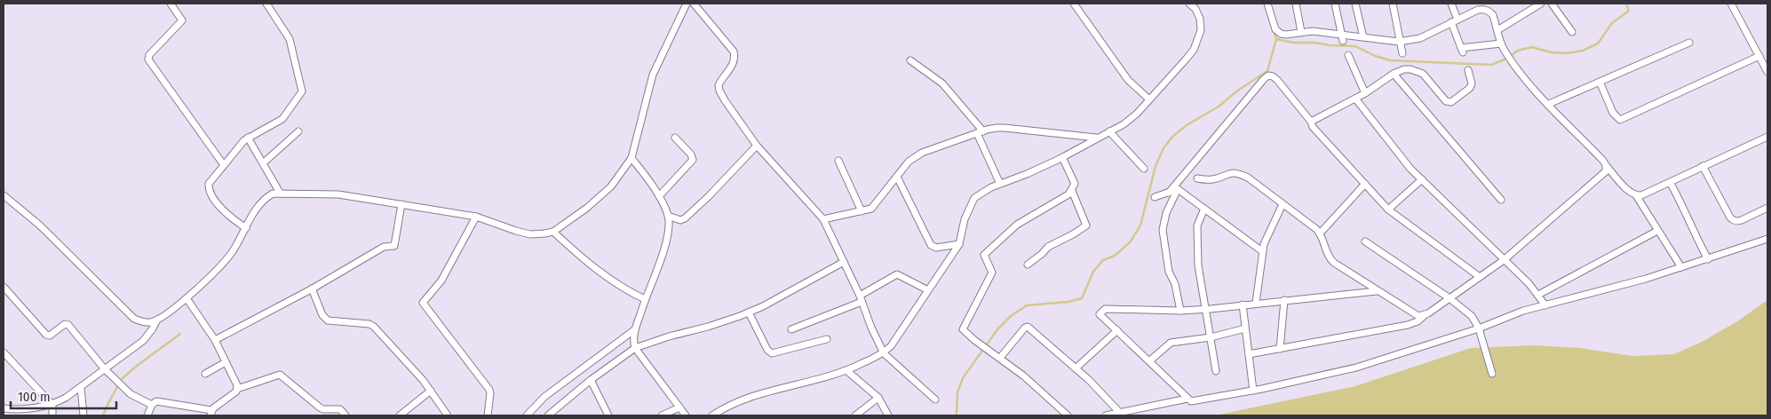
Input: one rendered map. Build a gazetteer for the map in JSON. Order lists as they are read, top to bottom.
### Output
{
  "scale_bar": "100 m"
}
